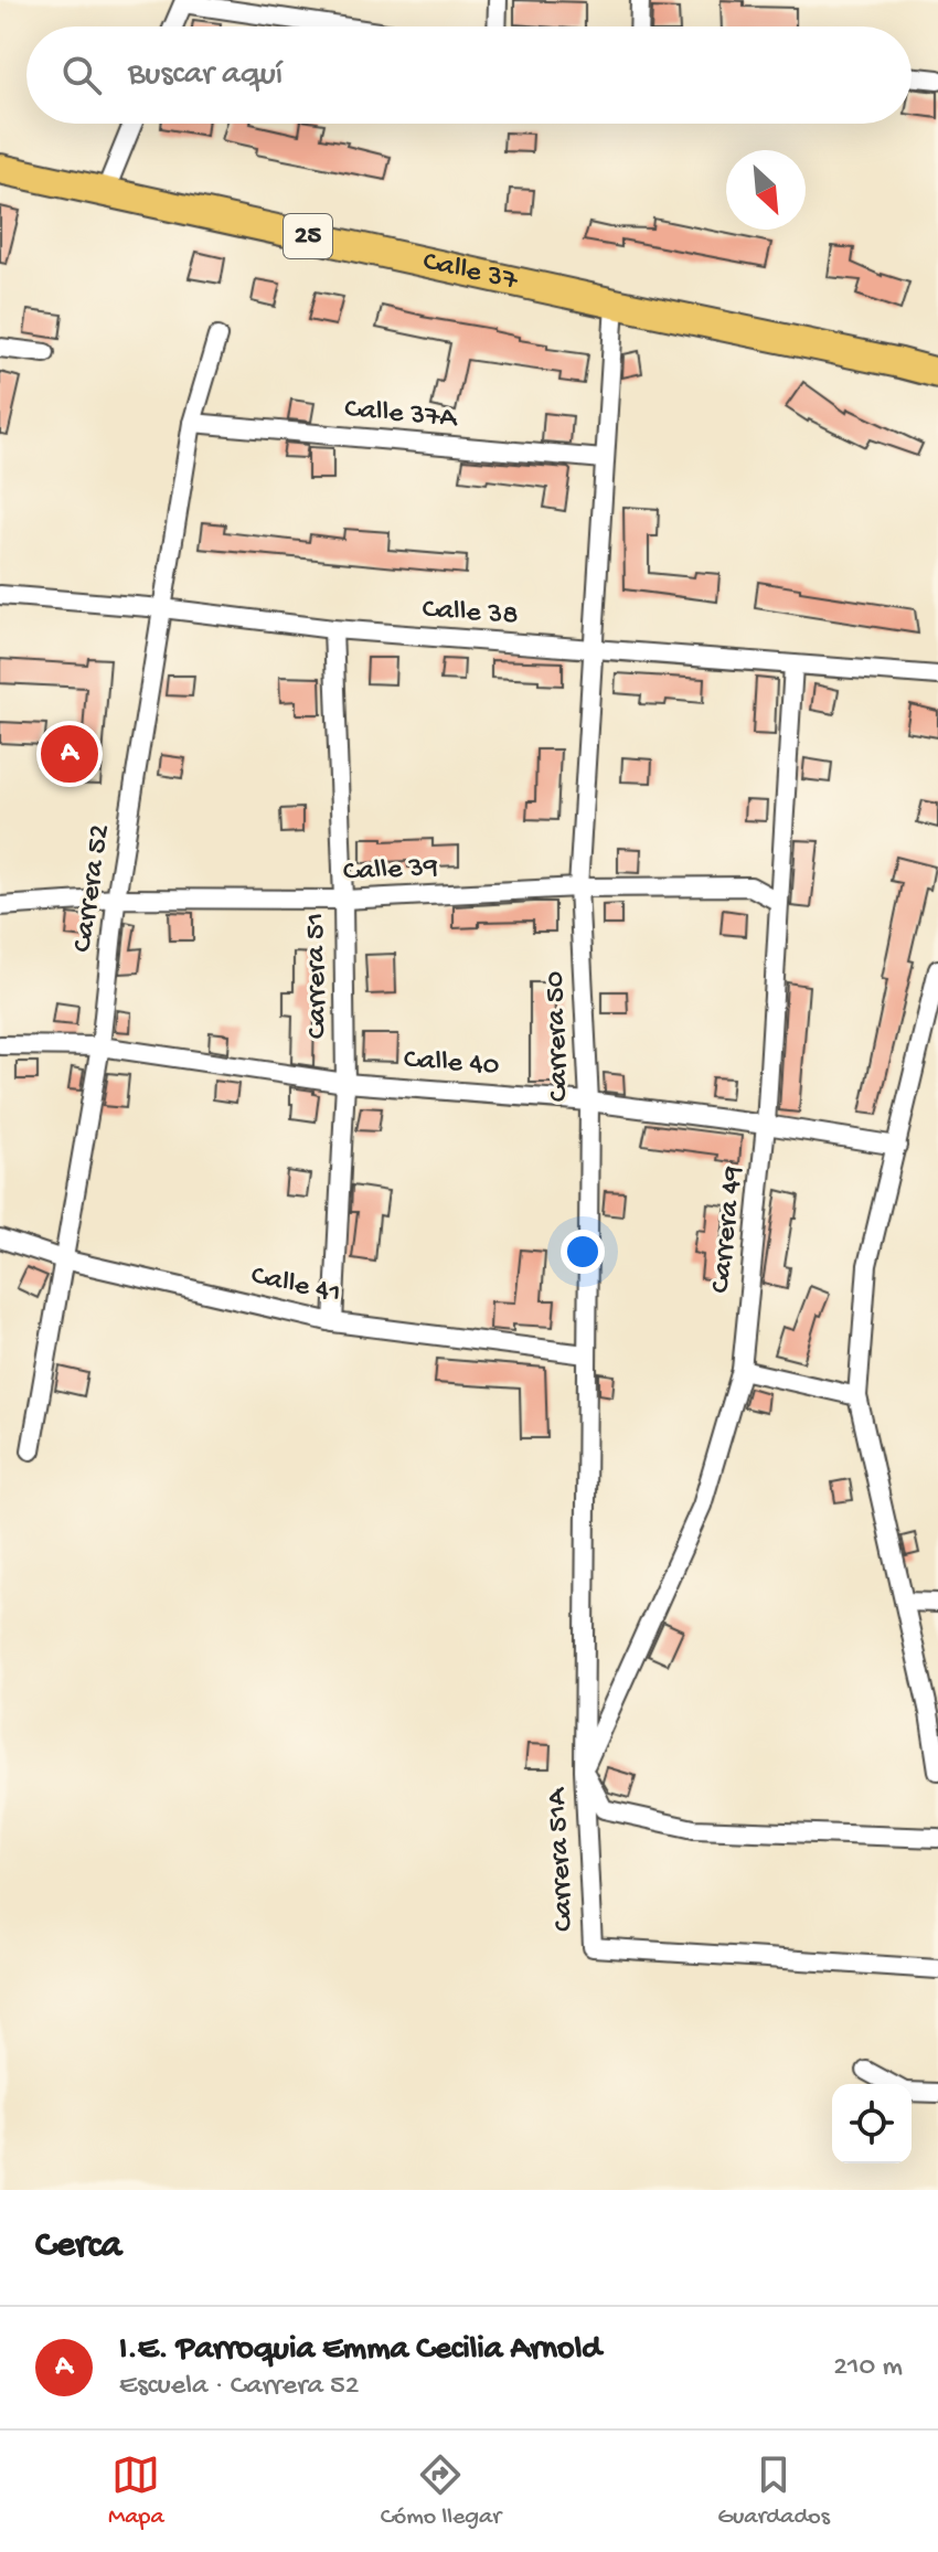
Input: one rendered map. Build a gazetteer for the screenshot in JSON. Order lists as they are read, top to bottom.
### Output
{
  "streets": {
    "main road": ["25", "Calle 37"],
    "street": [
      "Calle 37A",
      "Calle 38",
      "Calle 39",
      "Carrera 52",
      "Carrera 51",
      "Carrera 50",
      "Calle 40",
      "Carrera 49",
      "Calle 41",
      "Carrera 51A"
    ]
  },
  "crossings": [
    ["Calle 37", "Carrera 50"],
    ["Calle 37A", "Carrera 52"],
    ["Calle 37A", "Carrera 50"],
    ["Calle 38", "Carrera 52"],
    ["Calle 38", "Carrera 51"],
    ["Calle 38", "Carrera 50"],
    ["Calle 38", "Carrera 49"],
    ["Calle 39", "Carrera 52"],
    ["Calle 39", "Carrera 51"],
    ["Calle 39", "Carrera 50"],
    ["Calle 39", "Carrera 49"],
    ["Carrera 52", "Calle 40"],
    ["Carrera 52", "Calle 41"],
    ["Carrera 51", "Calle 40"],
    ["Carrera 51", "Calle 41"],
    ["Carrera 50", "Calle 40"],
    ["Carrera 50", "Carrera 49"],
    ["Carrera 50", "Calle 41"],
    ["Carrera 50", "Carrera 51A"],
    ["Calle 40", "Carrera 49"],
    ["Carrera 49", "Carrera 51A"]
  ],
  "north": "bottom right",
  "page": {
    "search": "Buscar aquí",
    "pins": "A",
    "heading": "Cerca",
    "list": [
      {
        "mark": "A",
        "name": "I.E. Parroquia Emma Cecilia Arnold",
        "note": "Escuela · Carrera 52",
        "value": "210 m"
      }
    ],
    "nav": ["Mapa", "Cómo llegar", "Guardados"]
  }
}
